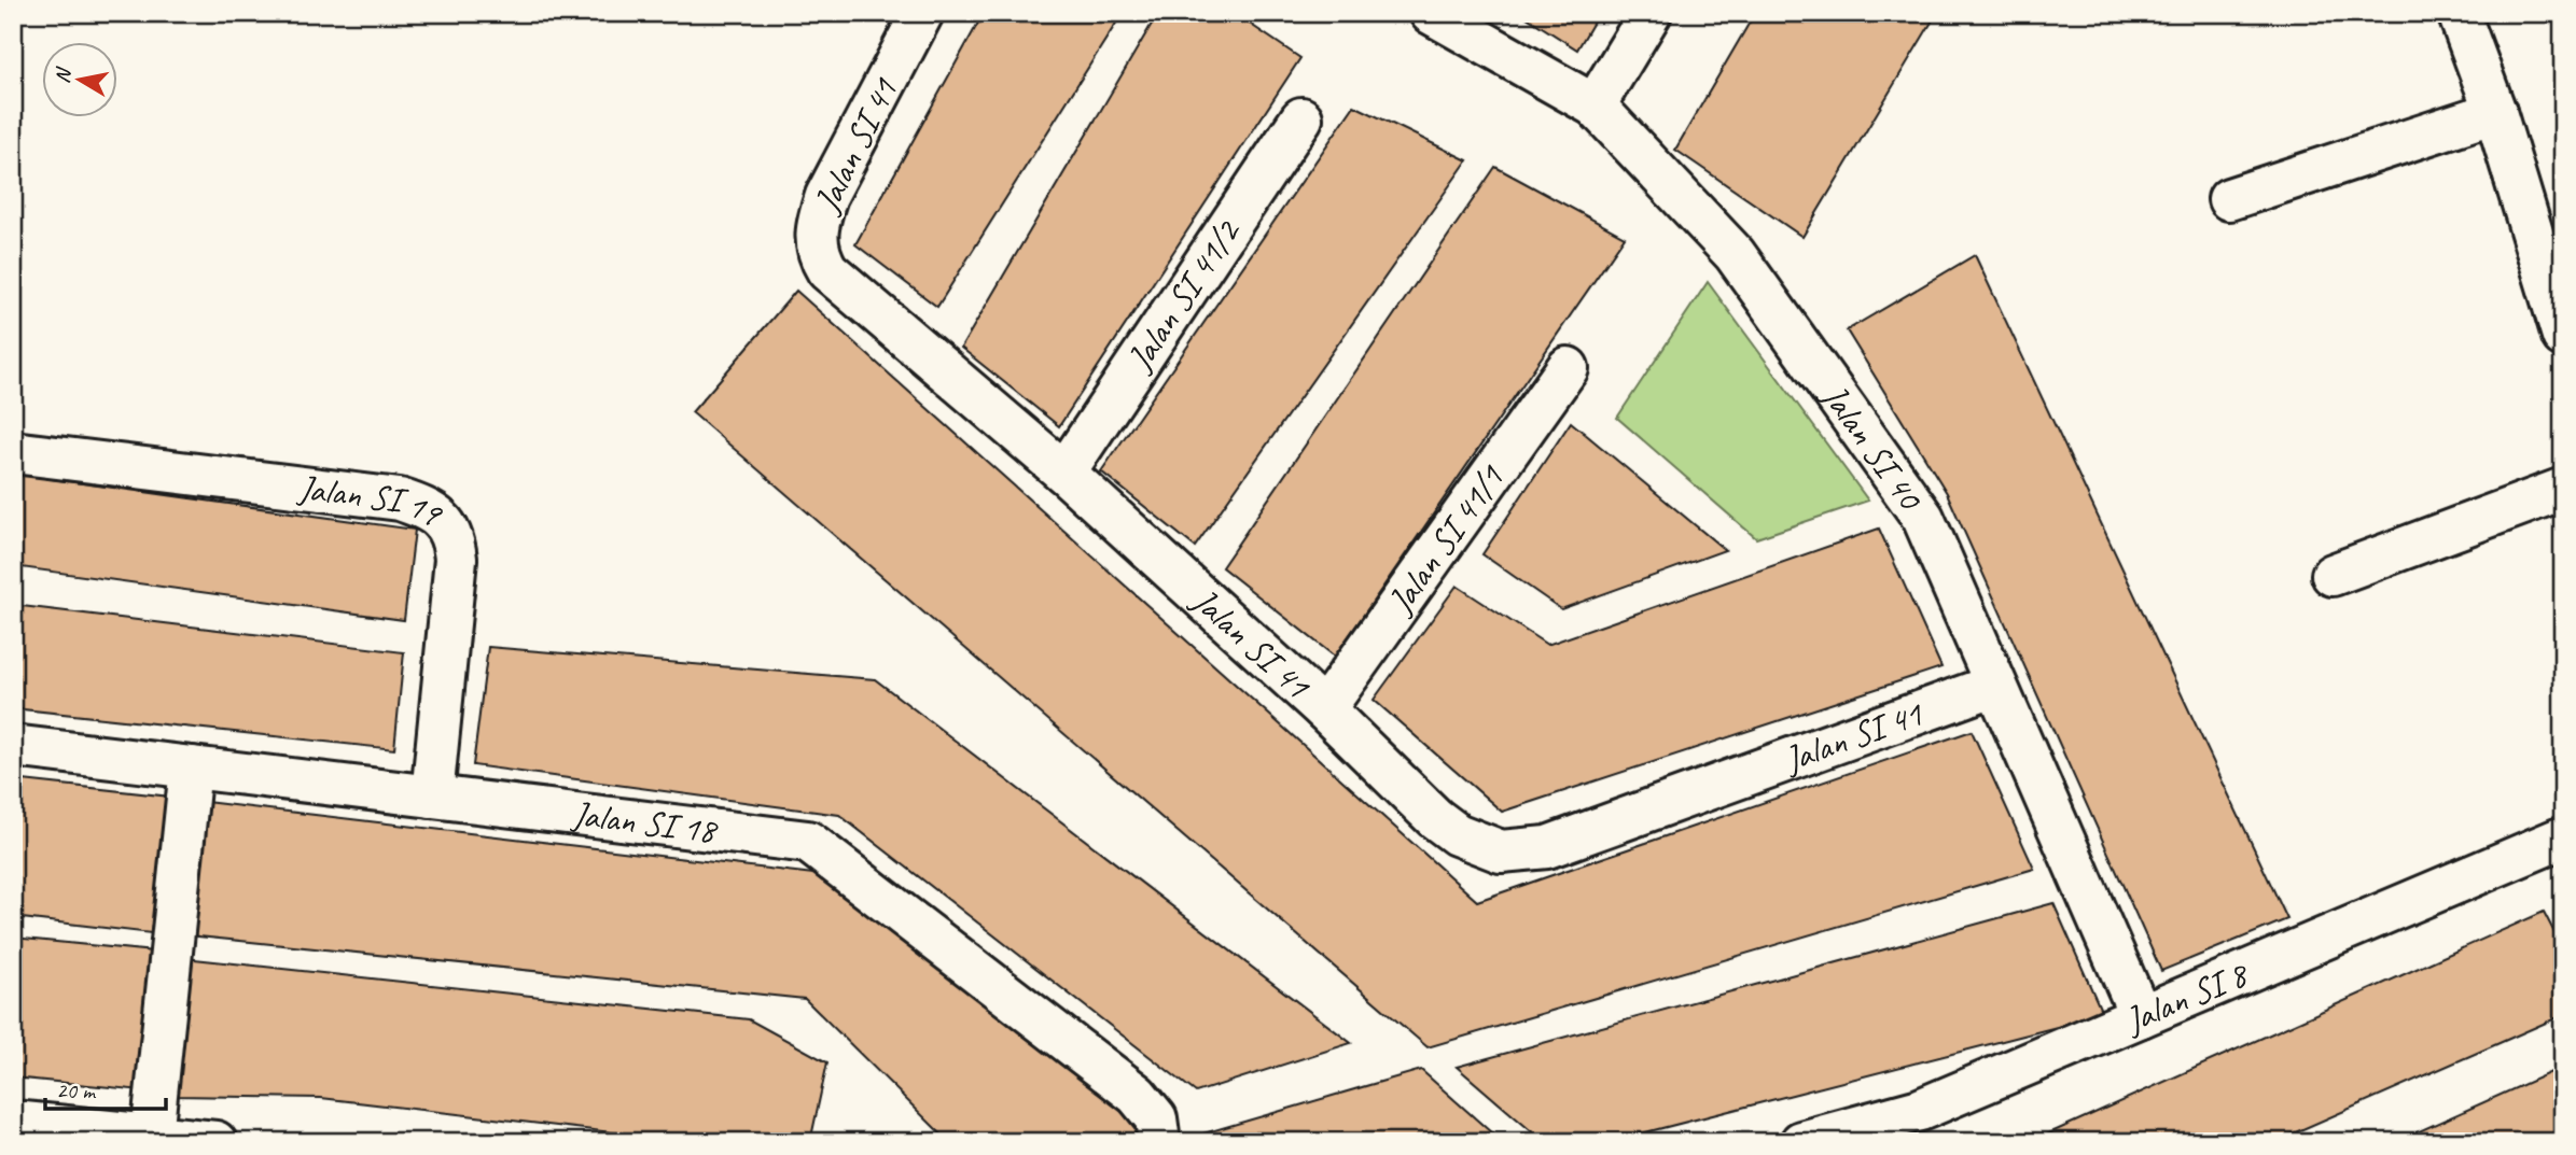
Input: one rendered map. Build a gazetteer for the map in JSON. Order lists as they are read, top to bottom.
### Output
{
  "streets": {
    "street": [
      "Jalan SI 41",
      "Jalan SI 41/2",
      "Jalan SI 40",
      "Jalan SI 19",
      "Jalan SI 41/1",
      "Jalan SI 18",
      "Jalan SI 8"
    ]
  },
  "crossings": [
    ["Jalan SI 41", "Jalan SI 41/2"],
    ["Jalan SI 41", "Jalan SI 40"],
    ["Jalan SI 41", "Jalan SI 41/1"],
    ["Jalan SI 40", "Jalan SI 8"],
    ["Jalan SI 19", "Jalan SI 18"]
  ],
  "scale_bar": "20 m",
  "north": "left"
}
